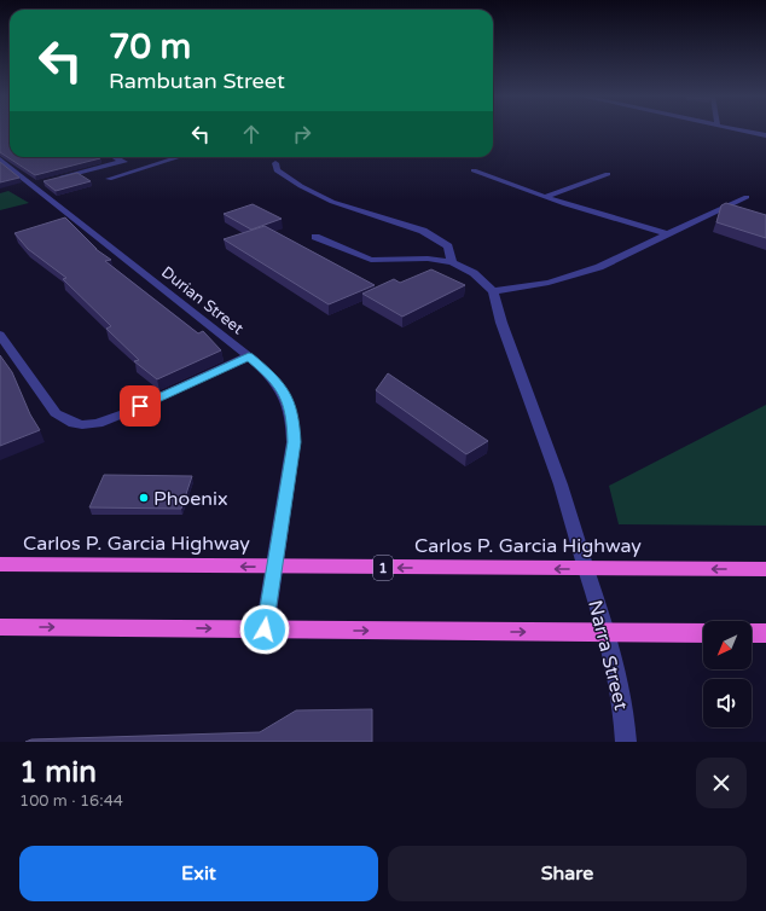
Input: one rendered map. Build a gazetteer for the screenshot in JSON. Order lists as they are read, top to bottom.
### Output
{
  "streets": {
    "highway": ["Carlos P. Garcia Highway", "1"],
    "street": ["Durian Street", "Narra Street"]
  },
  "crossings": [
    ["Durian Street", "Carlos P. Garcia Highway"],
    ["Carlos P. Garcia Highway", "Narra Street"]
  ],
  "places": ["Phoenix"],
  "north": "bottom left",
  "page": {
    "turn": ["70 m", "Rambutan Street"],
    "heading": ["1 min", "100 m · 16:44"],
    "buttons": ["Exit", "Share"]
  }
}
